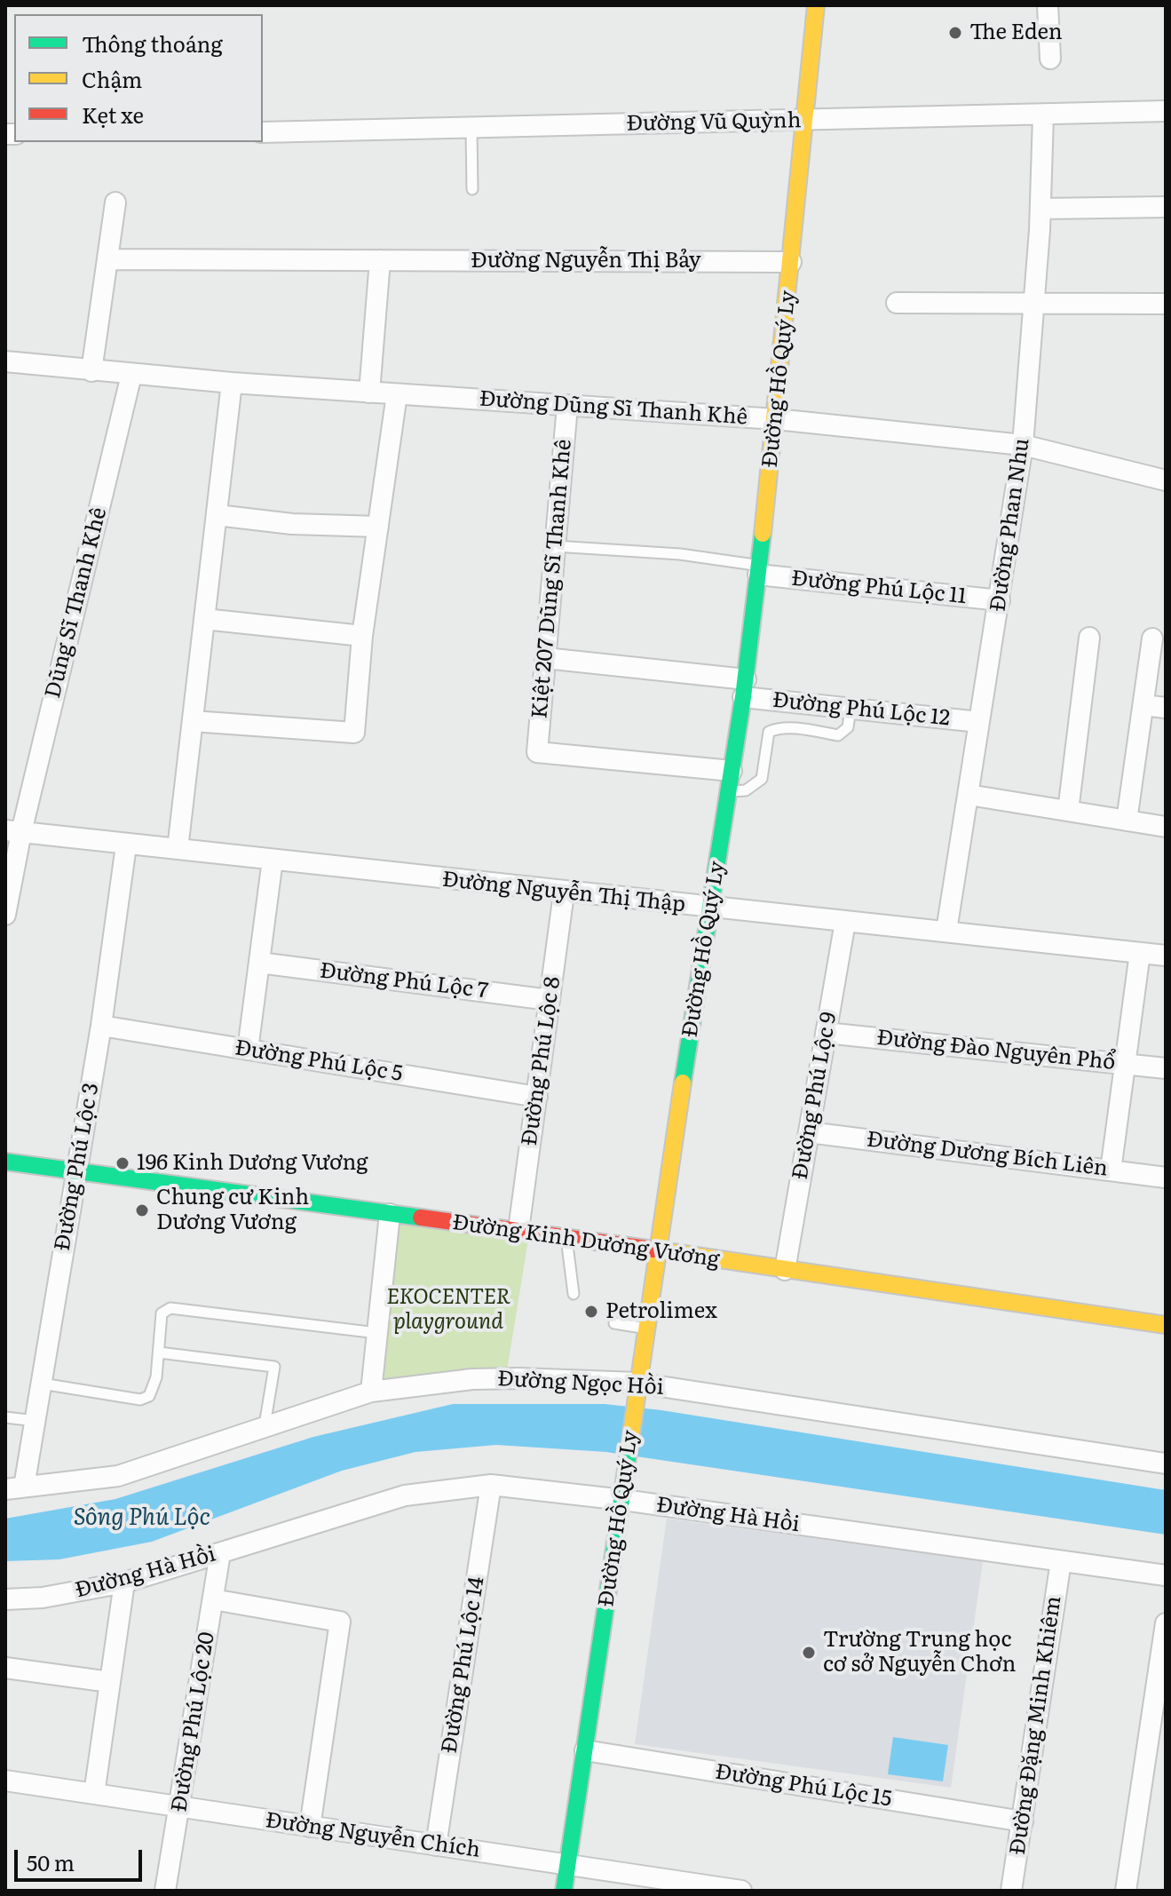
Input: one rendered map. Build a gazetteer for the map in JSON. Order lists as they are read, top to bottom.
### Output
{
  "streets": {
    "street": [
      "Đường Vũ Quỳnh",
      "Đường Nguyễn Thị Bảy",
      "Đường Hồ Quý Ly",
      "Đường Dũng Sĩ Thanh Khê",
      "Đường Phan Nhu",
      "Kiệt 207 Dũng Sĩ Thanh Khê",
      "Đường Phú Lộc 11",
      "Dũng Sĩ Thanh Khê",
      "Đường Phú Lộc 12",
      "Đường Nguyễn Thị Thập",
      "Đường Phú Lộc 7",
      "Đường Đào Nguyên Phổ",
      "Đường Phú Lộc 5",
      "Đường Phú Lộc 8",
      "Đường Phú Lộc 9",
      "Đường Dương Bích Liên",
      "Đường Phú Lộc 3",
      "Đường Kinh Dương Vương",
      "Đường Ngọc Hồi",
      "Đường Hà Hồi",
      "Đường Phú Lộc 14",
      "Đường Phú Lộc 20",
      "Đường Đặng Minh Khiêm",
      "Đường Phú Lộc 15",
      "Đường Nguyễn Chích"
    ]
  },
  "crossings": [
    ["Đường Vũ Quỳnh", "Đường Hồ Quý Ly"],
    ["Đường Vũ Quỳnh", "Đường Phan Nhu"],
    ["Đường Nguyễn Thị Bảy", "Đường Hồ Quý Ly"],
    ["Đường Hồ Quý Ly", "Đường Dũng Sĩ Thanh Khê"],
    ["Đường Hồ Quý Ly", "Kiệt 207 Dũng Sĩ Thanh Khê"],
    ["Đường Hồ Quý Ly", "Đường Phú Lộc 11"],
    ["Đường Hồ Quý Ly", "Đường Phú Lộc 12"],
    ["Đường Hồ Quý Ly", "Đường Nguyễn Thị Thập"],
    ["Đường Hồ Quý Ly", "Đường Kinh Dương Vương"],
    ["Đường Hồ Quý Ly", "Đường Ngọc Hồi"],
    ["Đường Hồ Quý Ly", "Đường Hà Hồi"],
    ["Đường Hồ Quý Ly", "Đường Phú Lộc 15"],
    ["Đường Hồ Quý Ly", "Đường Nguyễn Chích"],
    ["Đường Dũng Sĩ Thanh Khê", "Đường Phan Nhu"],
    ["Đường Dũng Sĩ Thanh Khê", "Kiệt 207 Dũng Sĩ Thanh Khê"],
    ["Đường Dũng Sĩ Thanh Khê", "Dũng Sĩ Thanh Khê"],
    ["Đường Phan Nhu", "Đường Phú Lộc 11"],
    ["Đường Phan Nhu", "Đường Phú Lộc 12"],
    ["Đường Phan Nhu", "Đường Nguyễn Thị Thập"],
    ["Kiệt 207 Dũng Sĩ Thanh Khê", "Đường Phú Lộc 12"],
    ["Dũng Sĩ Thanh Khê", "Đường Nguyễn Thị Thập"],
    ["Đường Nguyễn Thị Thập", "Đường Phú Lộc 8"],
    ["Đường Nguyễn Thị Thập", "Đường Phú Lộc 9"],
    ["Đường Nguyễn Thị Thập", "Đường Phú Lộc 3"],
    ["Đường Phú Lộc 7", "Đường Phú Lộc 8"],
    ["Đường Đào Nguyên Phổ", "Đường Phú Lộc 9"],
    ["Đường Phú Lộc 5", "Đường Phú Lộc 8"],
    ["Đường Phú Lộc 5", "Đường Phú Lộc 3"],
    ["Đường Phú Lộc 8", "Đường Kinh Dương Vương"],
    ["Đường Phú Lộc 9", "Đường Dương Bích Liên"],
    ["Đường Phú Lộc 9", "Đường Kinh Dương Vương"],
    ["Đường Phú Lộc 3", "Đường Kinh Dương Vương"],
    ["Đường Phú Lộc 3", "Đường Ngọc Hồi"],
    ["Đường Hà Hồi", "Đường Phú Lộc 14"],
    ["Đường Hà Hồi", "Đường Phú Lộc 20"],
    ["Đường Hà Hồi", "Đường Đặng Minh Khiêm"],
    ["Đường Phú Lộc 14", "Đường Nguyễn Chích"],
    ["Đường Phú Lộc 20", "Đường Nguyễn Chích"],
    ["Đường Đặng Minh Khiêm", "Đường Phú Lộc 15"]
  ],
  "water": ["Sông Phú Lộc"],
  "parks": ["EKOCENTER playground"],
  "places": [
    "The Eden",
    "196 Kinh Dương Vương",
    "Chung cư Kinh Dương Vương",
    "Petrolimex",
    "Trường Trung học cơ sở Nguyễn Chơn"
  ],
  "legend": ["Thông thoáng", "Chậm", "Kẹt xe"],
  "scale_bar": "50 m"
}
